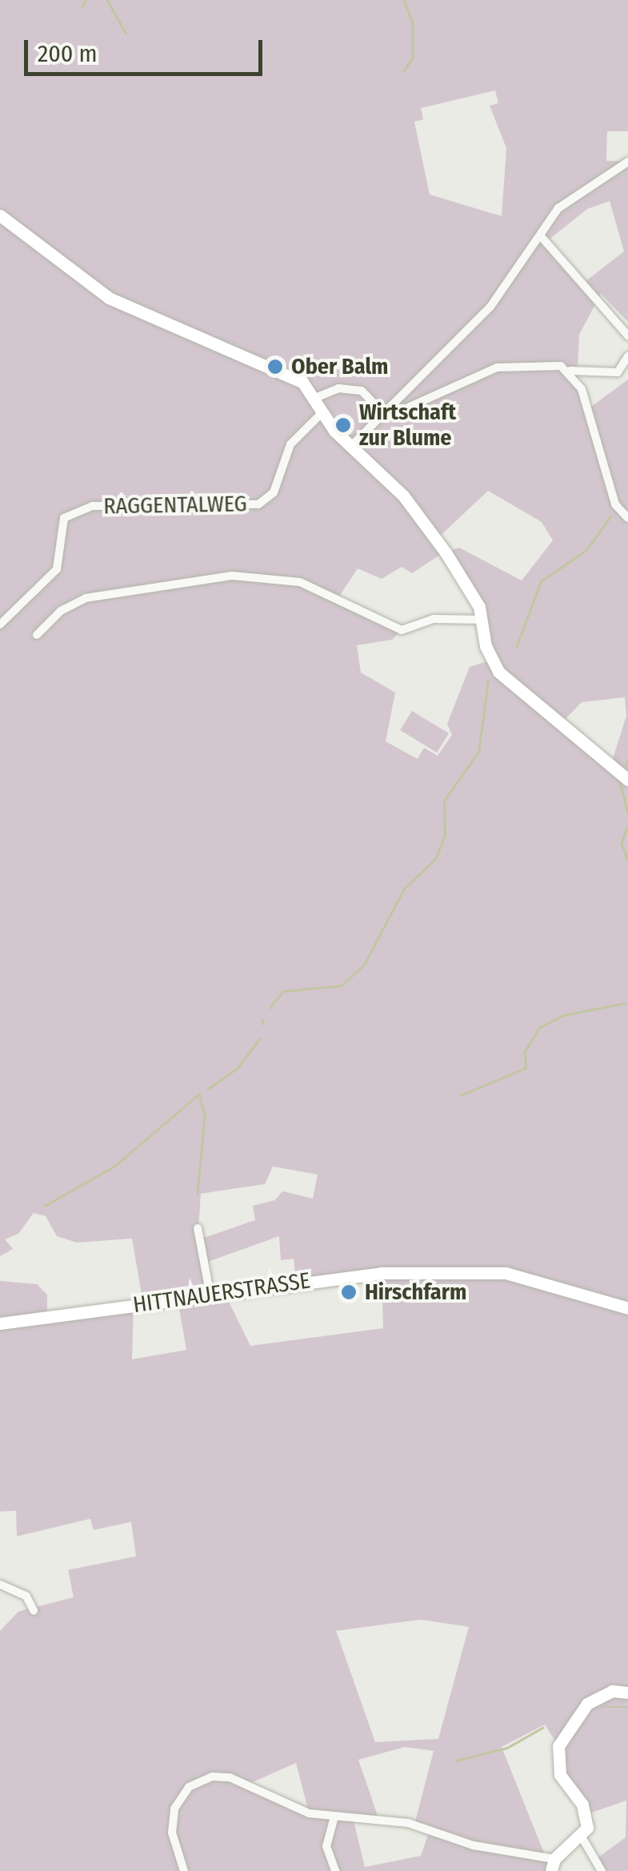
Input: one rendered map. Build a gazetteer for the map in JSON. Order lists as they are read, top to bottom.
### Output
{
  "streets": {
    "street": ["RAGGENTALWEG", "HITTNAUERSTRASSE"]
  },
  "places": ["Ober Balm", "Wirtschaft zur Blume", "Hirschfarm"],
  "scale_bar": "200 m"
}
